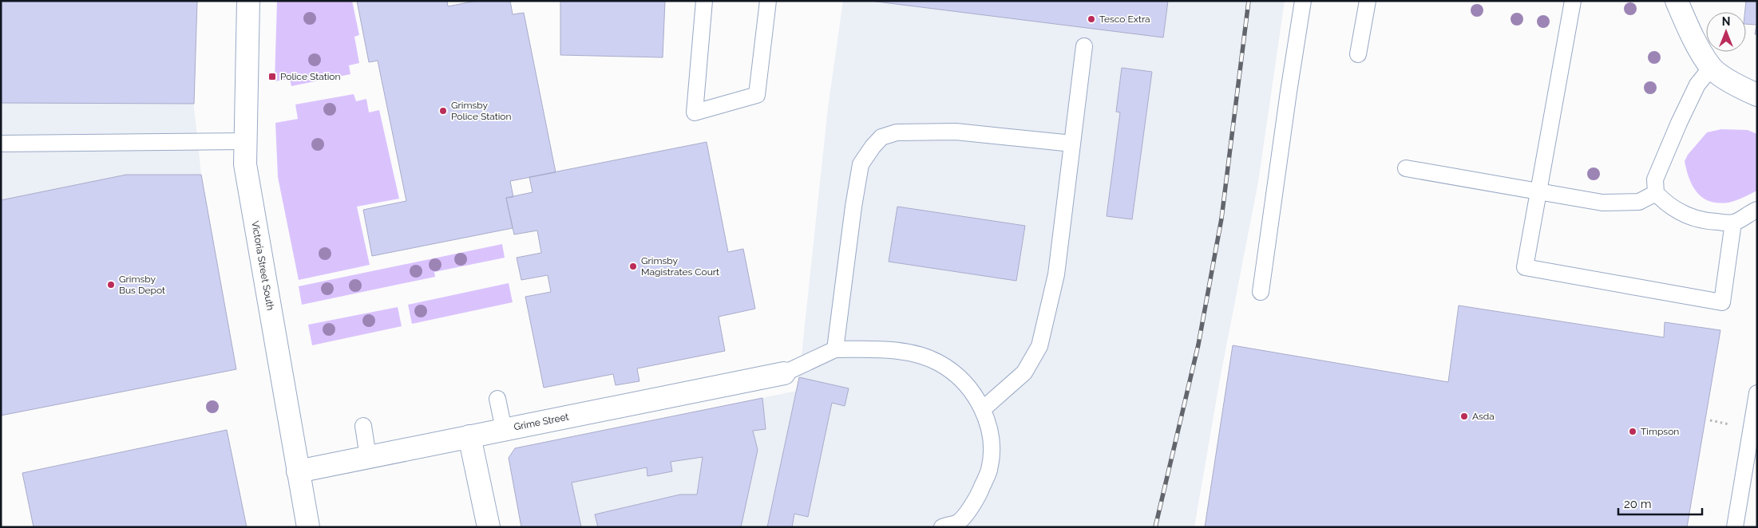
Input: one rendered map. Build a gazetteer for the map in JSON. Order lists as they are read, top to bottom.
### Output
{
  "streets": {
    "main road": ["Victoria Street South", "Grime Street"]
  },
  "crossings": [
    ["Victoria Street South", "Grime Street"]
  ],
  "places": {
    "other": [
      "Tesco Extra",
      "Grimsby Police Station",
      "Grimsby Magistrates Court",
      "Grimsby Bus Depot",
      "Asda",
      "Timpson"
    ],
    "transit": ["Police Station"]
  },
  "scale_bar": "20 m",
  "north": "top"
}
